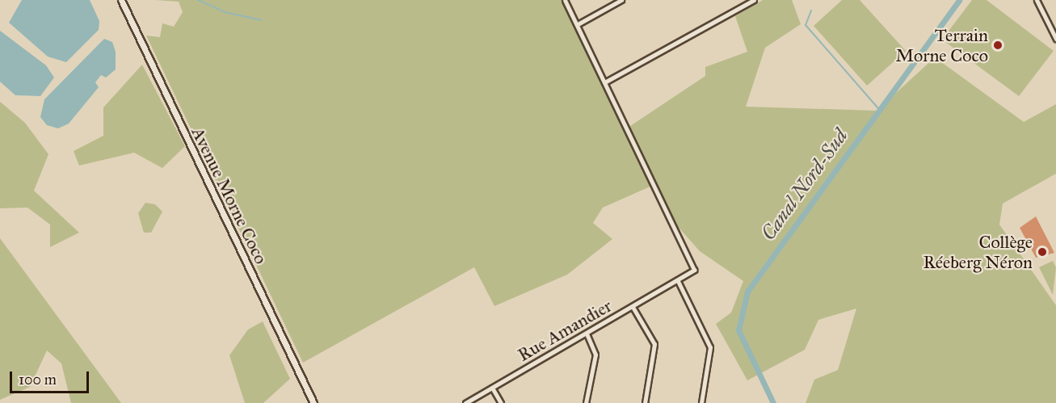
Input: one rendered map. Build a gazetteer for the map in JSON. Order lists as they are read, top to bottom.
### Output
{
  "streets": {
    "street": ["Avenue Morne Coco", "Rue Amandier"]
  },
  "water": ["Canal Nord-Sud"],
  "places": ["Terrain Morne Coco", "Collège Réeberg Néron"],
  "scale_bar": "100 m"
}
